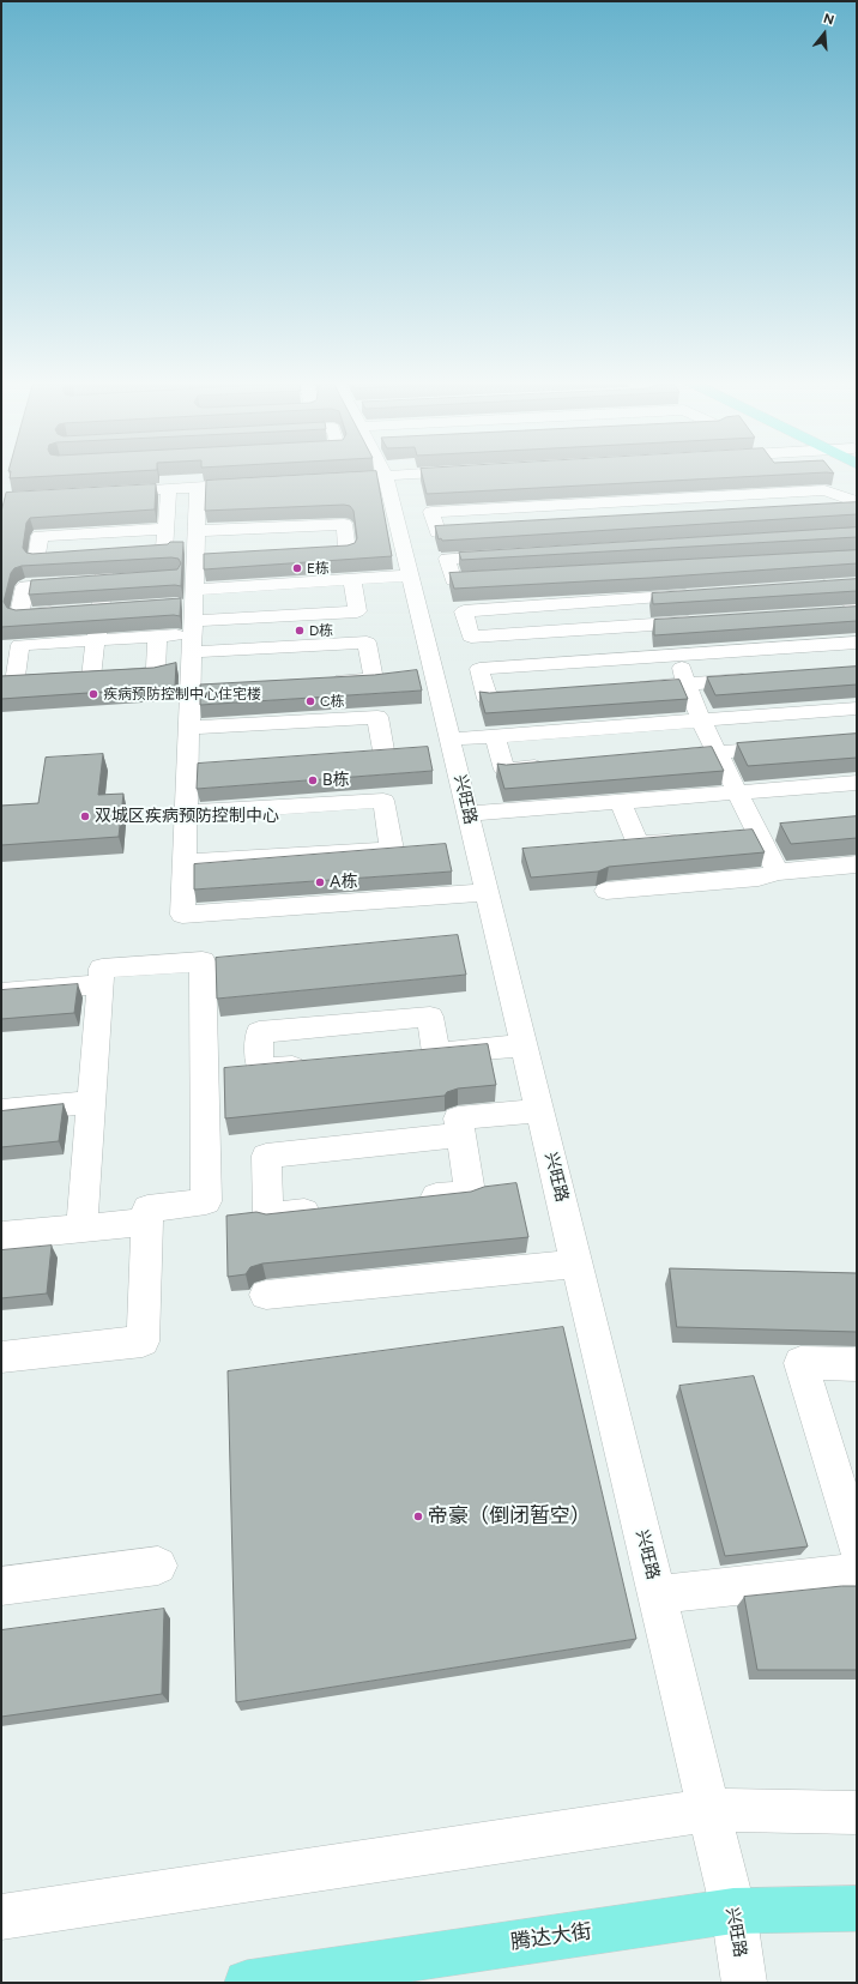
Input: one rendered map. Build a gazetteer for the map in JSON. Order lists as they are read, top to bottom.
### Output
{
  "streets": {
    "main road": ["腾达大街"],
    "street": ["兴旺路"]
  },
  "crossings": [
    ["兴旺路", "腾达大街"]
  ],
  "places": [
    "E栋",
    "D栋",
    "疾病预防控制中心住宅楼",
    "C栋",
    "B栋",
    "双城区疾病预防控制中心",
    "A栋",
    "帝豪（倒闭暂空）"
  ],
  "north": "top"
}
